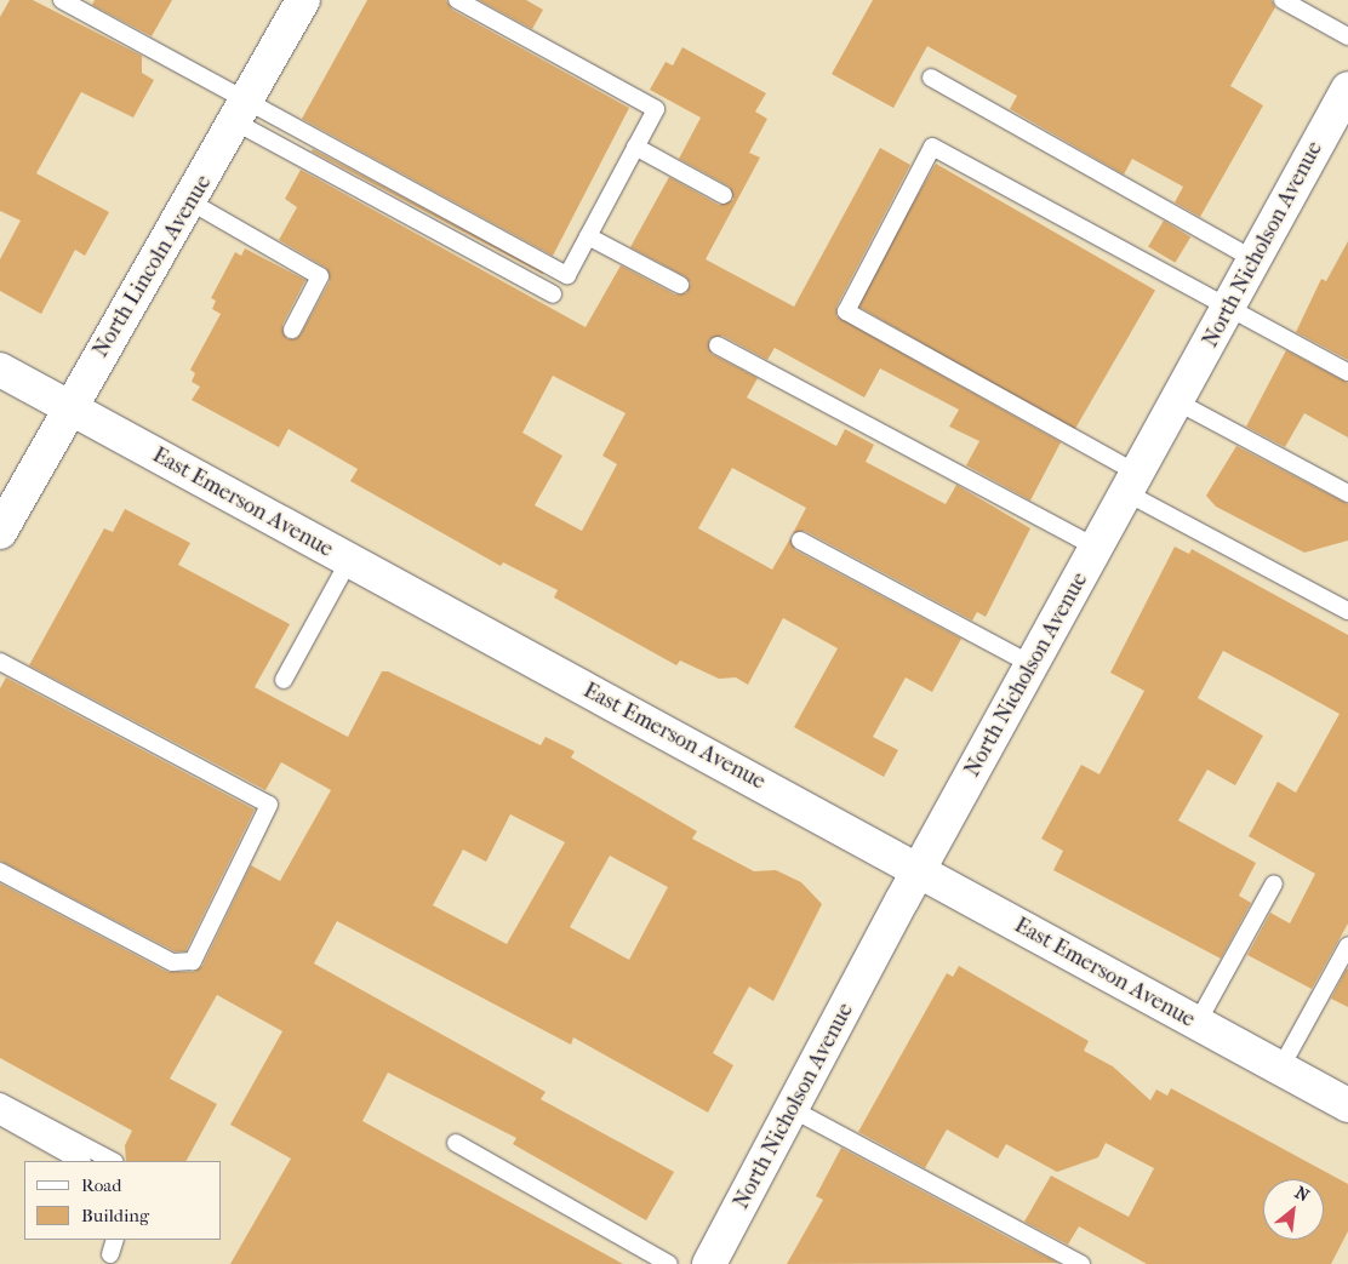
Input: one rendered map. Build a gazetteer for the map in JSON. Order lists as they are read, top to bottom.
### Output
{
  "streets": {
    "street": ["North Nicholson Avenue", "North Lincoln Avenue", "East Emerson Avenue"]
  },
  "crossings": [
    ["North Nicholson Avenue", "East Emerson Avenue"],
    ["North Lincoln Avenue", "East Emerson Avenue"]
  ],
  "legend": ["Road", "Building"],
  "north": "top right"
}
